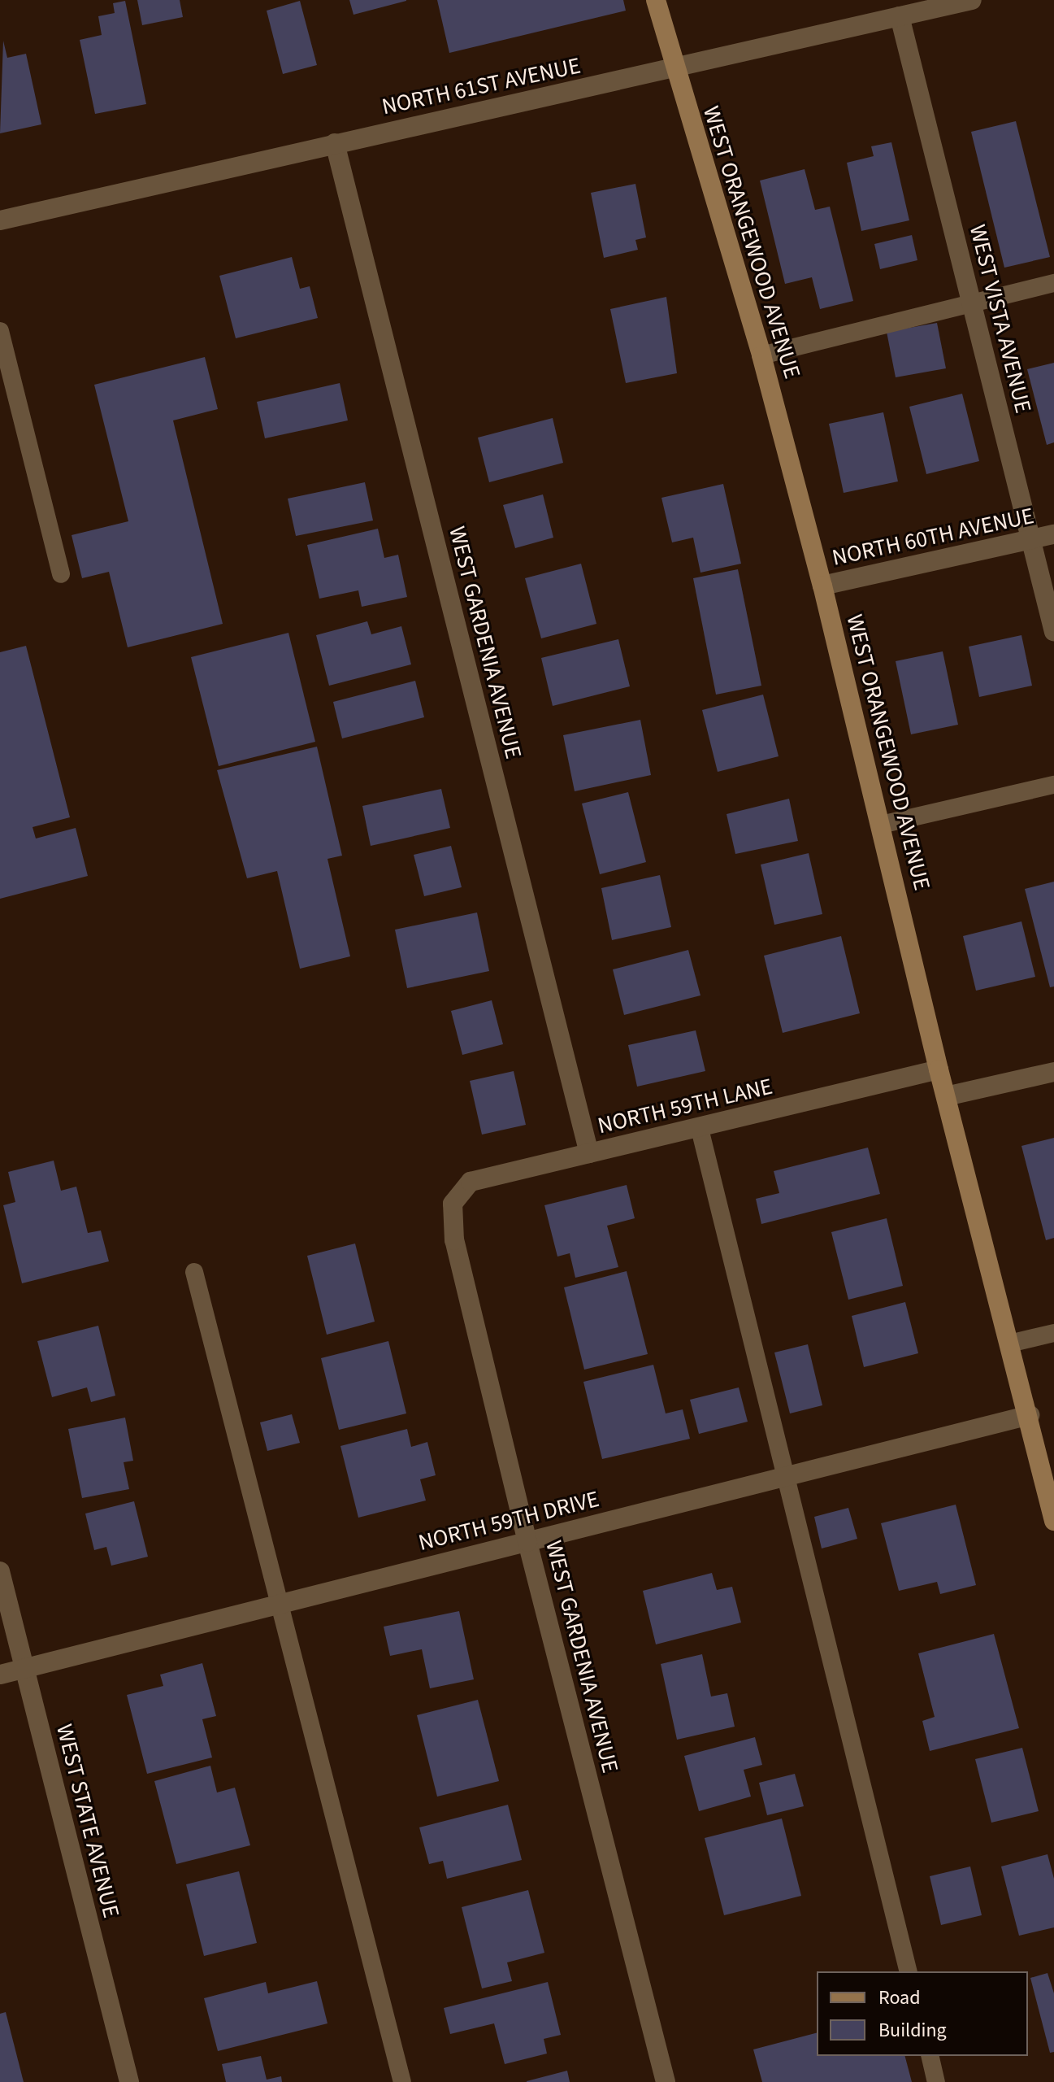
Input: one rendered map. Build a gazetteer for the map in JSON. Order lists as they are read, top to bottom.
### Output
{
  "streets": {
    "street": [
      "NORTH 61ST AVENUE",
      "WEST ORANGEWOOD AVENUE",
      "WEST VISTA AVENUE",
      "NORTH 60TH AVENUE",
      "WEST GARDENIA AVENUE",
      "NORTH 59TH LANE",
      "NORTH 59TH DRIVE",
      "WEST STATE AVENUE"
    ]
  },
  "crossings": [
    ["NORTH 61ST AVENUE", "WEST ORANGEWOOD AVENUE"],
    ["NORTH 61ST AVENUE", "WEST VISTA AVENUE"],
    ["NORTH 61ST AVENUE", "WEST GARDENIA AVENUE"],
    ["WEST ORANGEWOOD AVENUE", "NORTH 60TH AVENUE"],
    ["WEST ORANGEWOOD AVENUE", "NORTH 59TH LANE"],
    ["WEST ORANGEWOOD AVENUE", "NORTH 59TH DRIVE"],
    ["WEST VISTA AVENUE", "NORTH 60TH AVENUE"],
    ["WEST GARDENIA AVENUE", "NORTH 59TH LANE"],
    ["WEST GARDENIA AVENUE", "NORTH 59TH DRIVE"],
    ["NORTH 59TH DRIVE", "WEST STATE AVENUE"]
  ],
  "legend": ["Road", "Building"]
}
